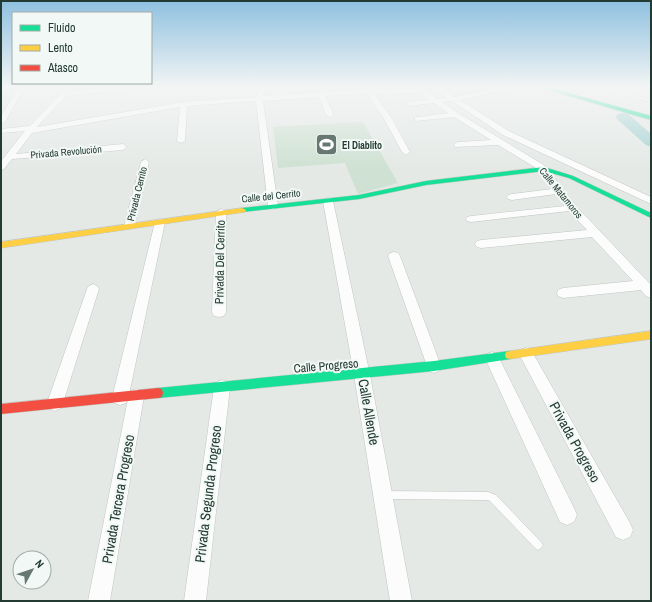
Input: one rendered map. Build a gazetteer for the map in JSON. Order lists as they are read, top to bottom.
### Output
{
  "streets": {
    "street": [
      "Privada Revolución",
      "Calle Matamoros",
      "Privada Cerrito",
      "Calle del Cerrito",
      "Privada Del Cerrito",
      "Calle Progreso",
      "Calle Allende",
      "Privada Progreso",
      "Privada Segunda Progreso",
      "Privada Tercera Progreso"
    ]
  },
  "crossings": [
    ["Calle Matamoros", "Calle del Cerrito"],
    ["Privada Cerrito", "Calle del Cerrito"],
    ["Calle del Cerrito", "Privada Del Cerrito"],
    ["Calle del Cerrito", "Calle Allende"],
    ["Calle del Cerrito", "Privada Tercera Progreso"],
    ["Calle Progreso", "Calle Allende"],
    ["Calle Progreso", "Privada Progreso"],
    ["Calle Progreso", "Privada Segunda Progreso"],
    ["Calle Progreso", "Privada Tercera Progreso"]
  ],
  "places": {
    "sports": ["El Diablito"]
  },
  "legend": ["Fluido", "Lento", "Atasco"],
  "north": "top right"
}
